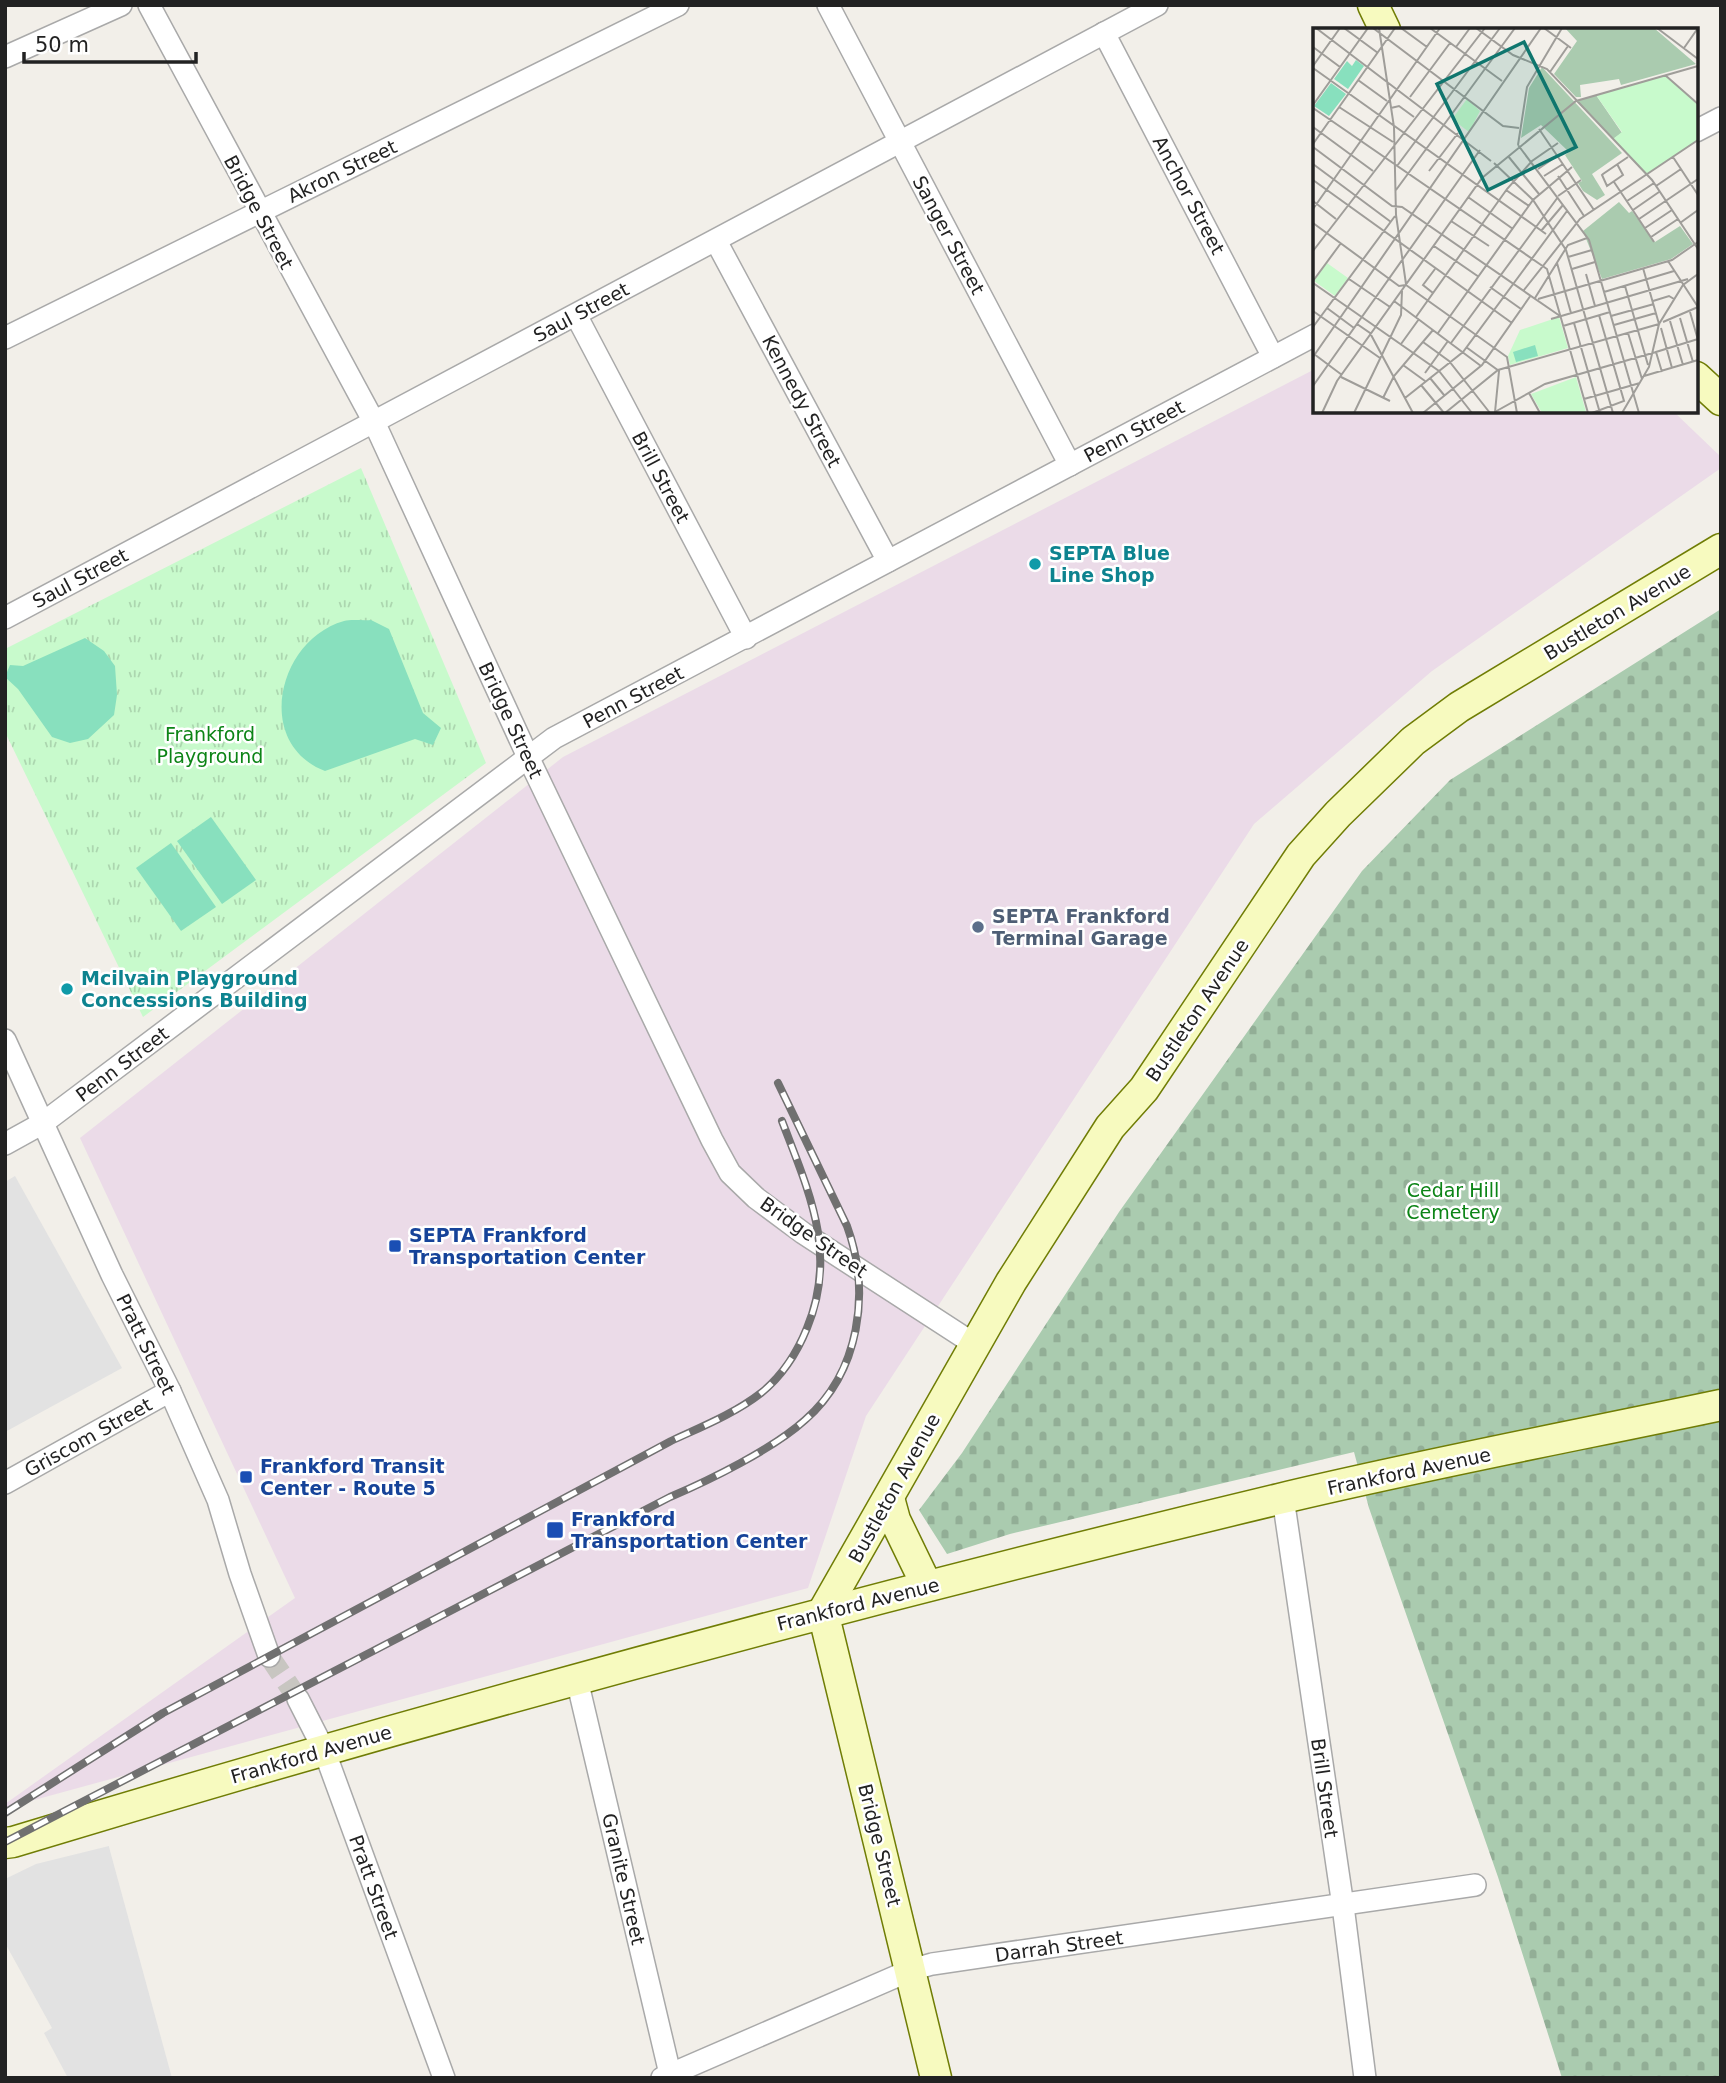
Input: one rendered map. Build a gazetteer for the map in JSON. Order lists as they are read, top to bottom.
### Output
{
  "streets": {
    "main road": ["Bridge Street", "Bustleton Avenue", "Frankford Avenue"],
    "street": [
      "Akron Street",
      "Anchor Street",
      "Sanger Street",
      "Saul Street",
      "Kennedy Street",
      "Penn Street",
      "Brill Street",
      "Pratt Street",
      "Griscom Street",
      "Granite Street",
      "Darrah Street"
    ]
  },
  "crossings": [
    ["Akron Street", "Bridge Street"],
    ["Anchor Street", "Saul Street"],
    ["Anchor Street", "Penn Street"],
    ["Bridge Street", "Saul Street"],
    ["Bridge Street", "Penn Street"],
    ["Bridge Street", "Bustleton Avenue"],
    ["Bridge Street", "Frankford Avenue"],
    ["Bridge Street", "Darrah Street"],
    ["Sanger Street", "Saul Street"],
    ["Sanger Street", "Penn Street"],
    ["Saul Street", "Kennedy Street"],
    ["Saul Street", "Brill Street"],
    ["Kennedy Street", "Penn Street"],
    ["Penn Street", "Brill Street"],
    ["Penn Street", "Pratt Street"],
    ["Brill Street", "Frankford Avenue"],
    ["Brill Street", "Darrah Street"],
    ["Bustleton Avenue", "Frankford Avenue"],
    ["Pratt Street", "Griscom Street"],
    ["Pratt Street", "Frankford Avenue"],
    ["Frankford Avenue", "Granite Street"],
    ["Granite Street", "Darrah Street"]
  ],
  "parks": ["Frankford Playground", "Cedar Hill Cemetery"],
  "places": {
    "other": ["SEPTA Blue Line Shop", "SEPTA Frankford Terminal Garage", "Mcilvain Playground Concessions Building"],
    "transit": ["SEPTA Frankford Transportation Center", "Frankford Transit Center - Route 5", "Frankford Transportation Center"]
  },
  "scale_bar": "50 m"
}
